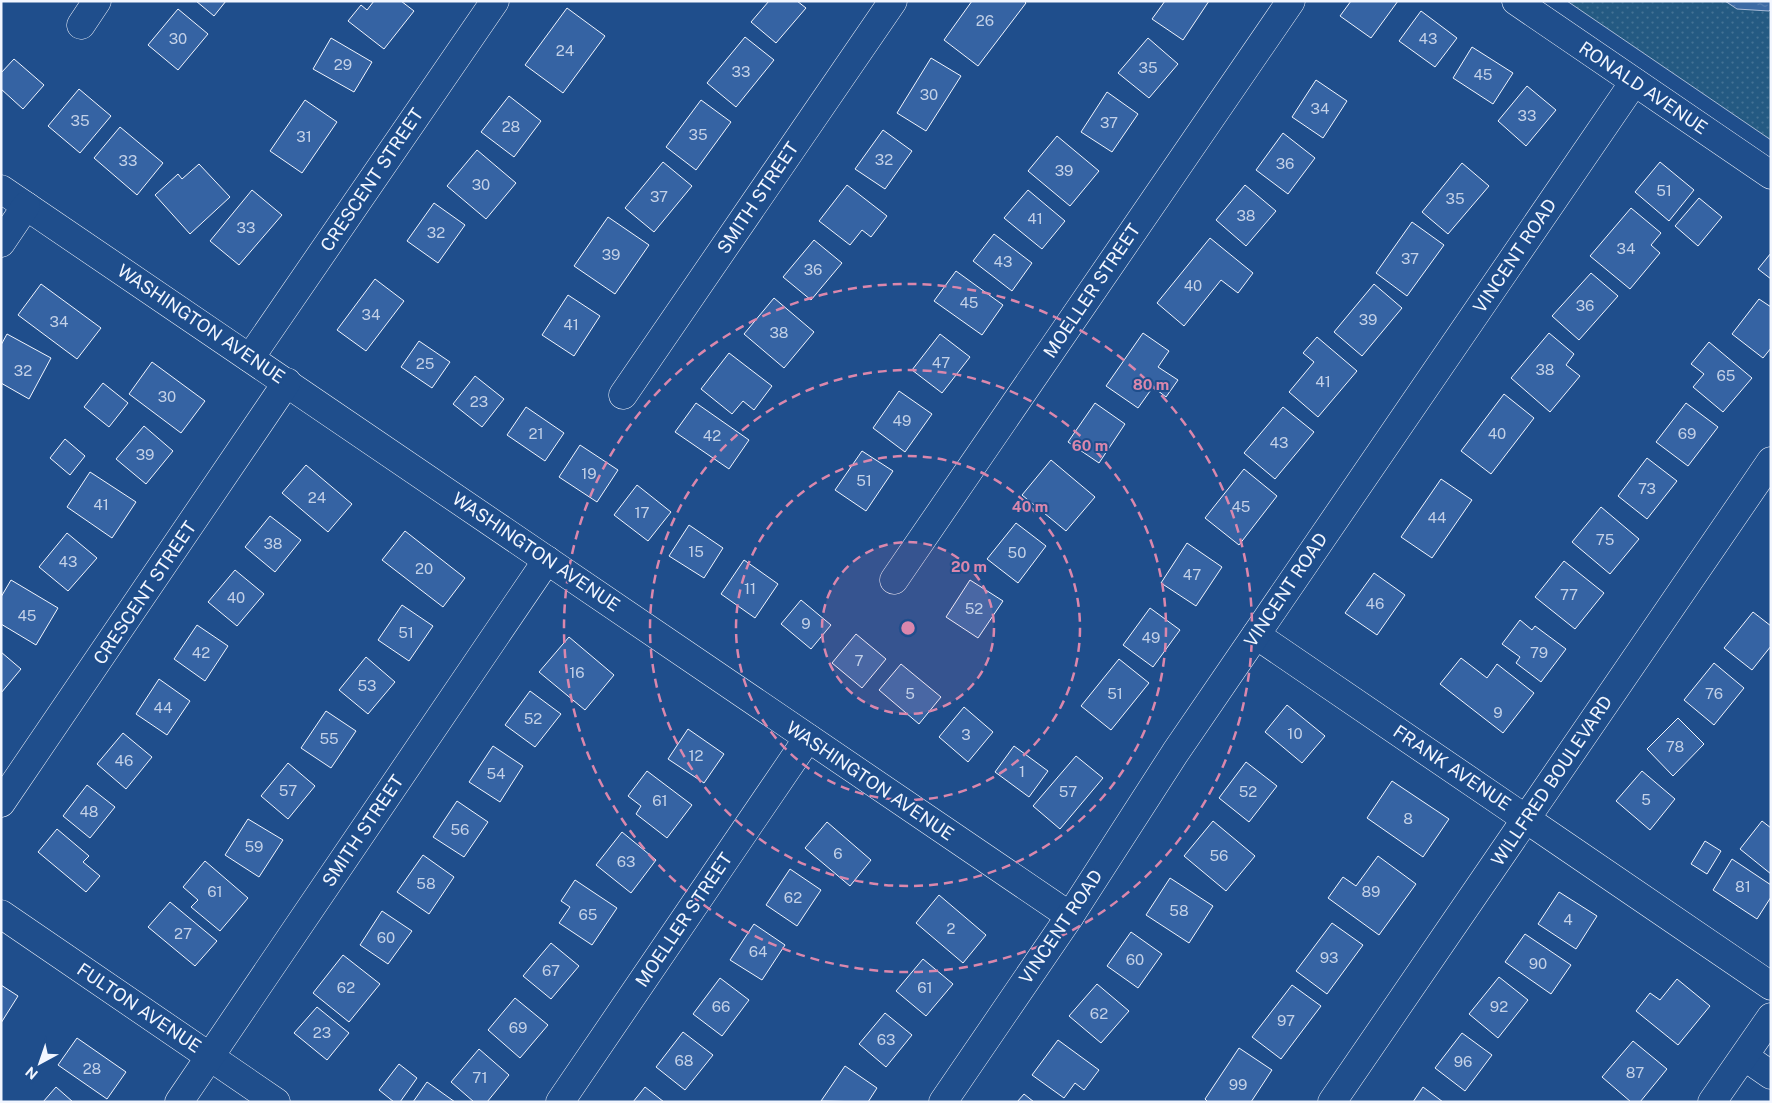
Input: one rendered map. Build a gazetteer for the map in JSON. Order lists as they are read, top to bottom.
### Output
{
  "streets": {
    "street": [
      "RONALD AVENUE",
      "CRESCENT STREET",
      "SMITH STREET",
      "VINCENT ROAD",
      "MOELLER STREET",
      "WASHINGTON AVENUE",
      "FRANK AVENUE",
      "WILLFRED BOULEVARD",
      "FULTON AVENUE"
    ]
  },
  "crossings": [
    ["RONALD AVENUE", "VINCENT ROAD"],
    ["CRESCENT STREET", "WASHINGTON AVENUE"],
    ["SMITH STREET", "WASHINGTON AVENUE"],
    ["SMITH STREET", "FULTON AVENUE"],
    ["VINCENT ROAD", "WASHINGTON AVENUE"],
    ["VINCENT ROAD", "FRANK AVENUE"],
    ["MOELLER STREET", "WASHINGTON AVENUE"],
    ["FRANK AVENUE", "WILLFRED BOULEVARD"]
  ],
  "house_numbers": [
    "26",
    "30",
    "43",
    "24",
    "29",
    "35",
    "33",
    "45",
    "30",
    "34",
    "33",
    "35",
    "37",
    "28",
    "35",
    "31",
    "32",
    "33",
    "36",
    "39",
    "30",
    "51",
    "37",
    "35",
    "38",
    "41",
    "33",
    "32",
    "34",
    "39",
    "37",
    "43",
    "36",
    "40",
    "45",
    "36",
    "34",
    "39",
    "34",
    "41",
    "38",
    "47",
    "25",
    "38",
    "32",
    "65",
    "41",
    "30",
    "23",
    "49",
    "21",
    "40",
    "69",
    "42",
    "43",
    "39",
    "19",
    "51",
    "73",
    "24",
    "41",
    "45",
    "17",
    "44",
    "75",
    "38",
    "15",
    "50",
    "43",
    "20",
    "47",
    "11",
    "77",
    "40",
    "46",
    "52",
    "45",
    "9",
    "51",
    "49",
    "42",
    "79",
    "7",
    "16",
    "53",
    "5",
    "51",
    "76",
    "44",
    "9",
    "52",
    "10",
    "3",
    "55",
    "78",
    "12",
    "46",
    "1",
    "54",
    "57",
    "57",
    "52",
    "5",
    "61",
    "48",
    "8",
    "56",
    "59",
    "6",
    "56",
    "63",
    "58",
    "81",
    "61",
    "89",
    "62",
    "58",
    "65",
    "4",
    "2",
    "27",
    "60",
    "64",
    "93",
    "60",
    "90",
    "67",
    "62",
    "61",
    "66",
    "92",
    "62",
    "97",
    "69",
    "23",
    "63",
    "68",
    "96",
    "28",
    "87",
    "71",
    "99"
  ],
  "north": "bottom left",
  "rings": [
    "80 m",
    "60 m",
    "40 m",
    "20 m"
  ]
}
